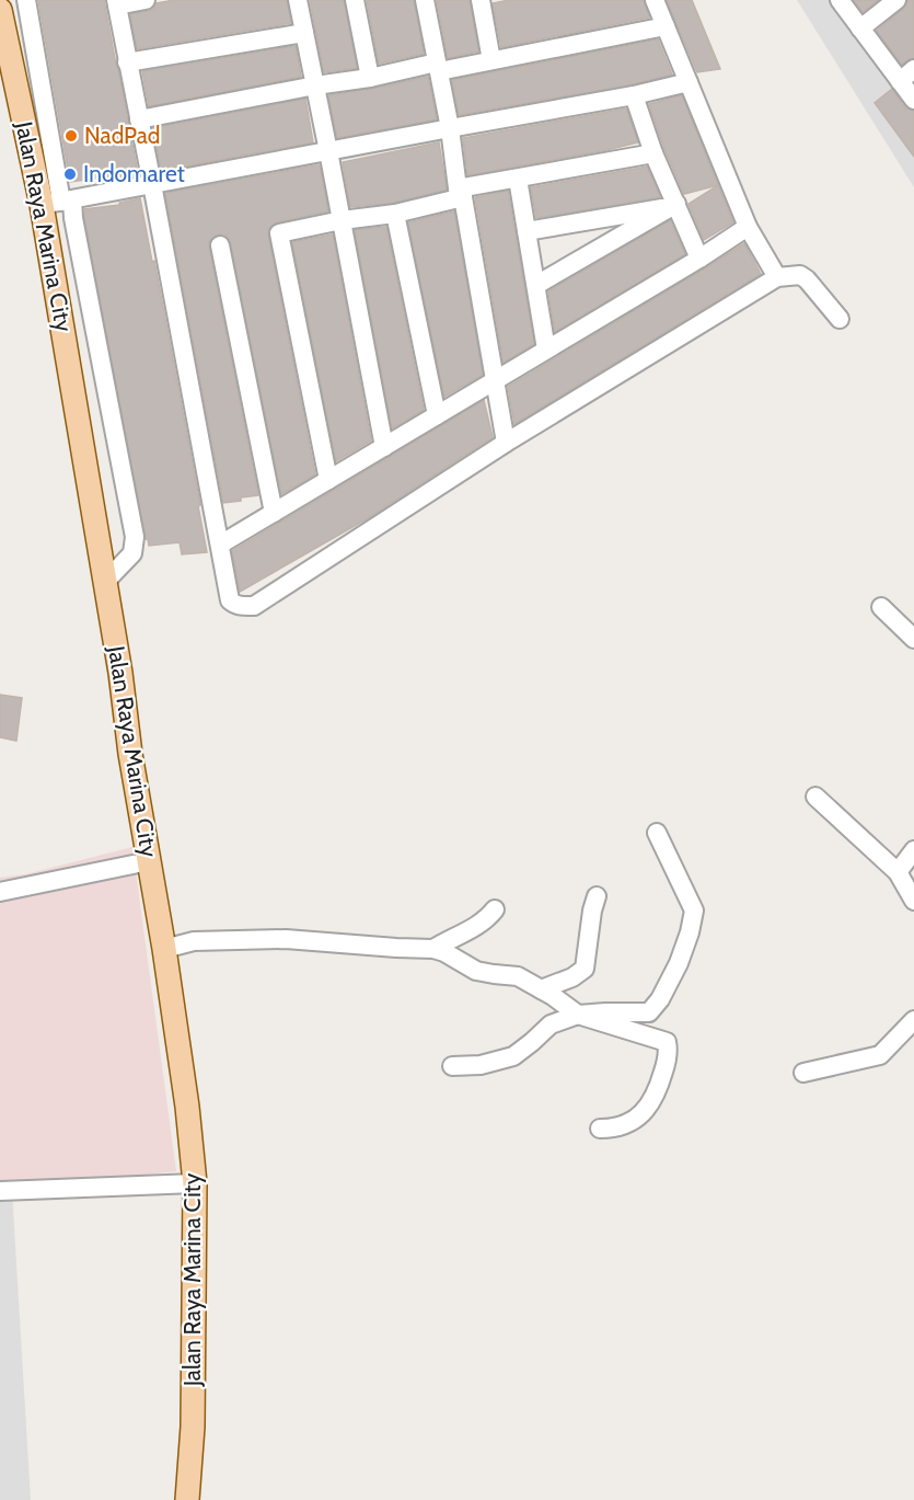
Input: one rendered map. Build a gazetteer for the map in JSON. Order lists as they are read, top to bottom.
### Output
{
  "streets": {
    "main road": ["Jalan Raya Marina City"]
  },
  "places": ["NadPad", "Indomaret"]
}
